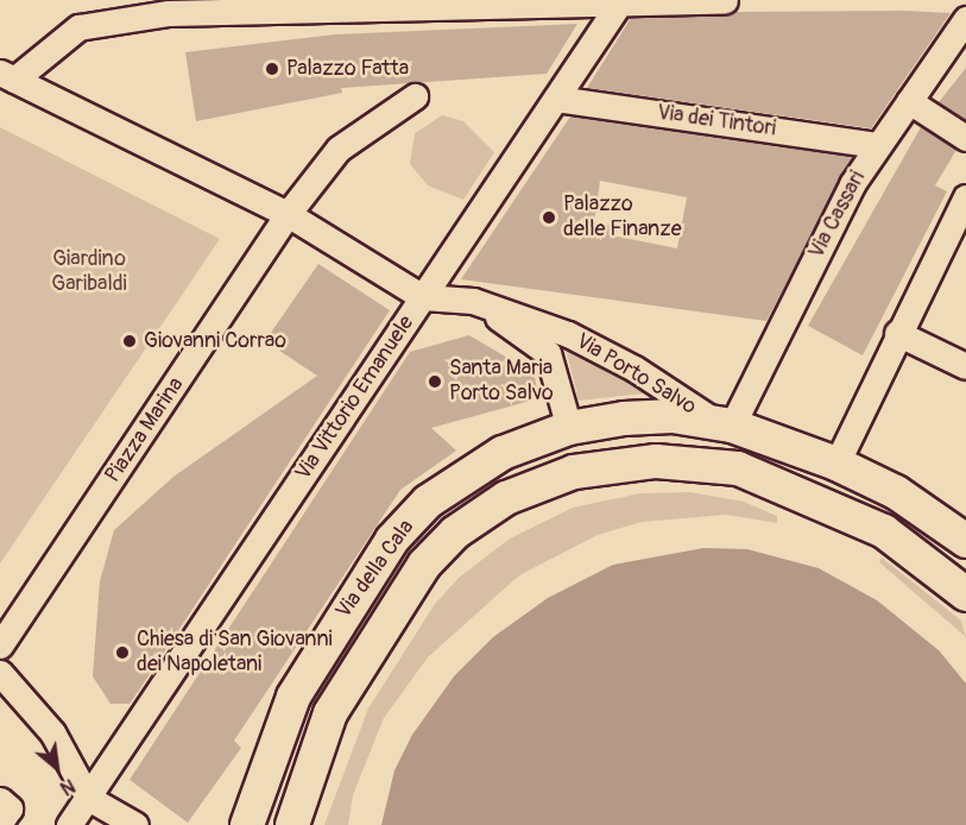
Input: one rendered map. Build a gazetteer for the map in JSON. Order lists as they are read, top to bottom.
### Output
{
  "streets": {
    "main road": ["Via della Cala"],
    "street": [
      "Via dei Tintori",
      "Via Cassari",
      "Via Porto Salvo",
      "Via Vittorio Emanuele",
      "Piazza Marina"
    ]
  },
  "crossings": [
    ["Via dei Tintori", "Via Cassari"],
    ["Via dei Tintori", "Via Vittorio Emanuele"],
    ["Via Cassari", "Via Porto Salvo"],
    ["Via Cassari", "Via della Cala"],
    ["Via Porto Salvo", "Via Vittorio Emanuele"],
    ["Via Porto Salvo", "Via della Cala"]
  ],
  "parks": ["Giardino Garibaldi"],
  "places": [
    "Palazzo Fatta",
    "Palazzo delle Finanze",
    "Giovanni Corrao",
    "Santa Maria Porto Salvo",
    "Chiesa di San Giovanni dei Napoletani"
  ],
  "north": "bottom right"
}
